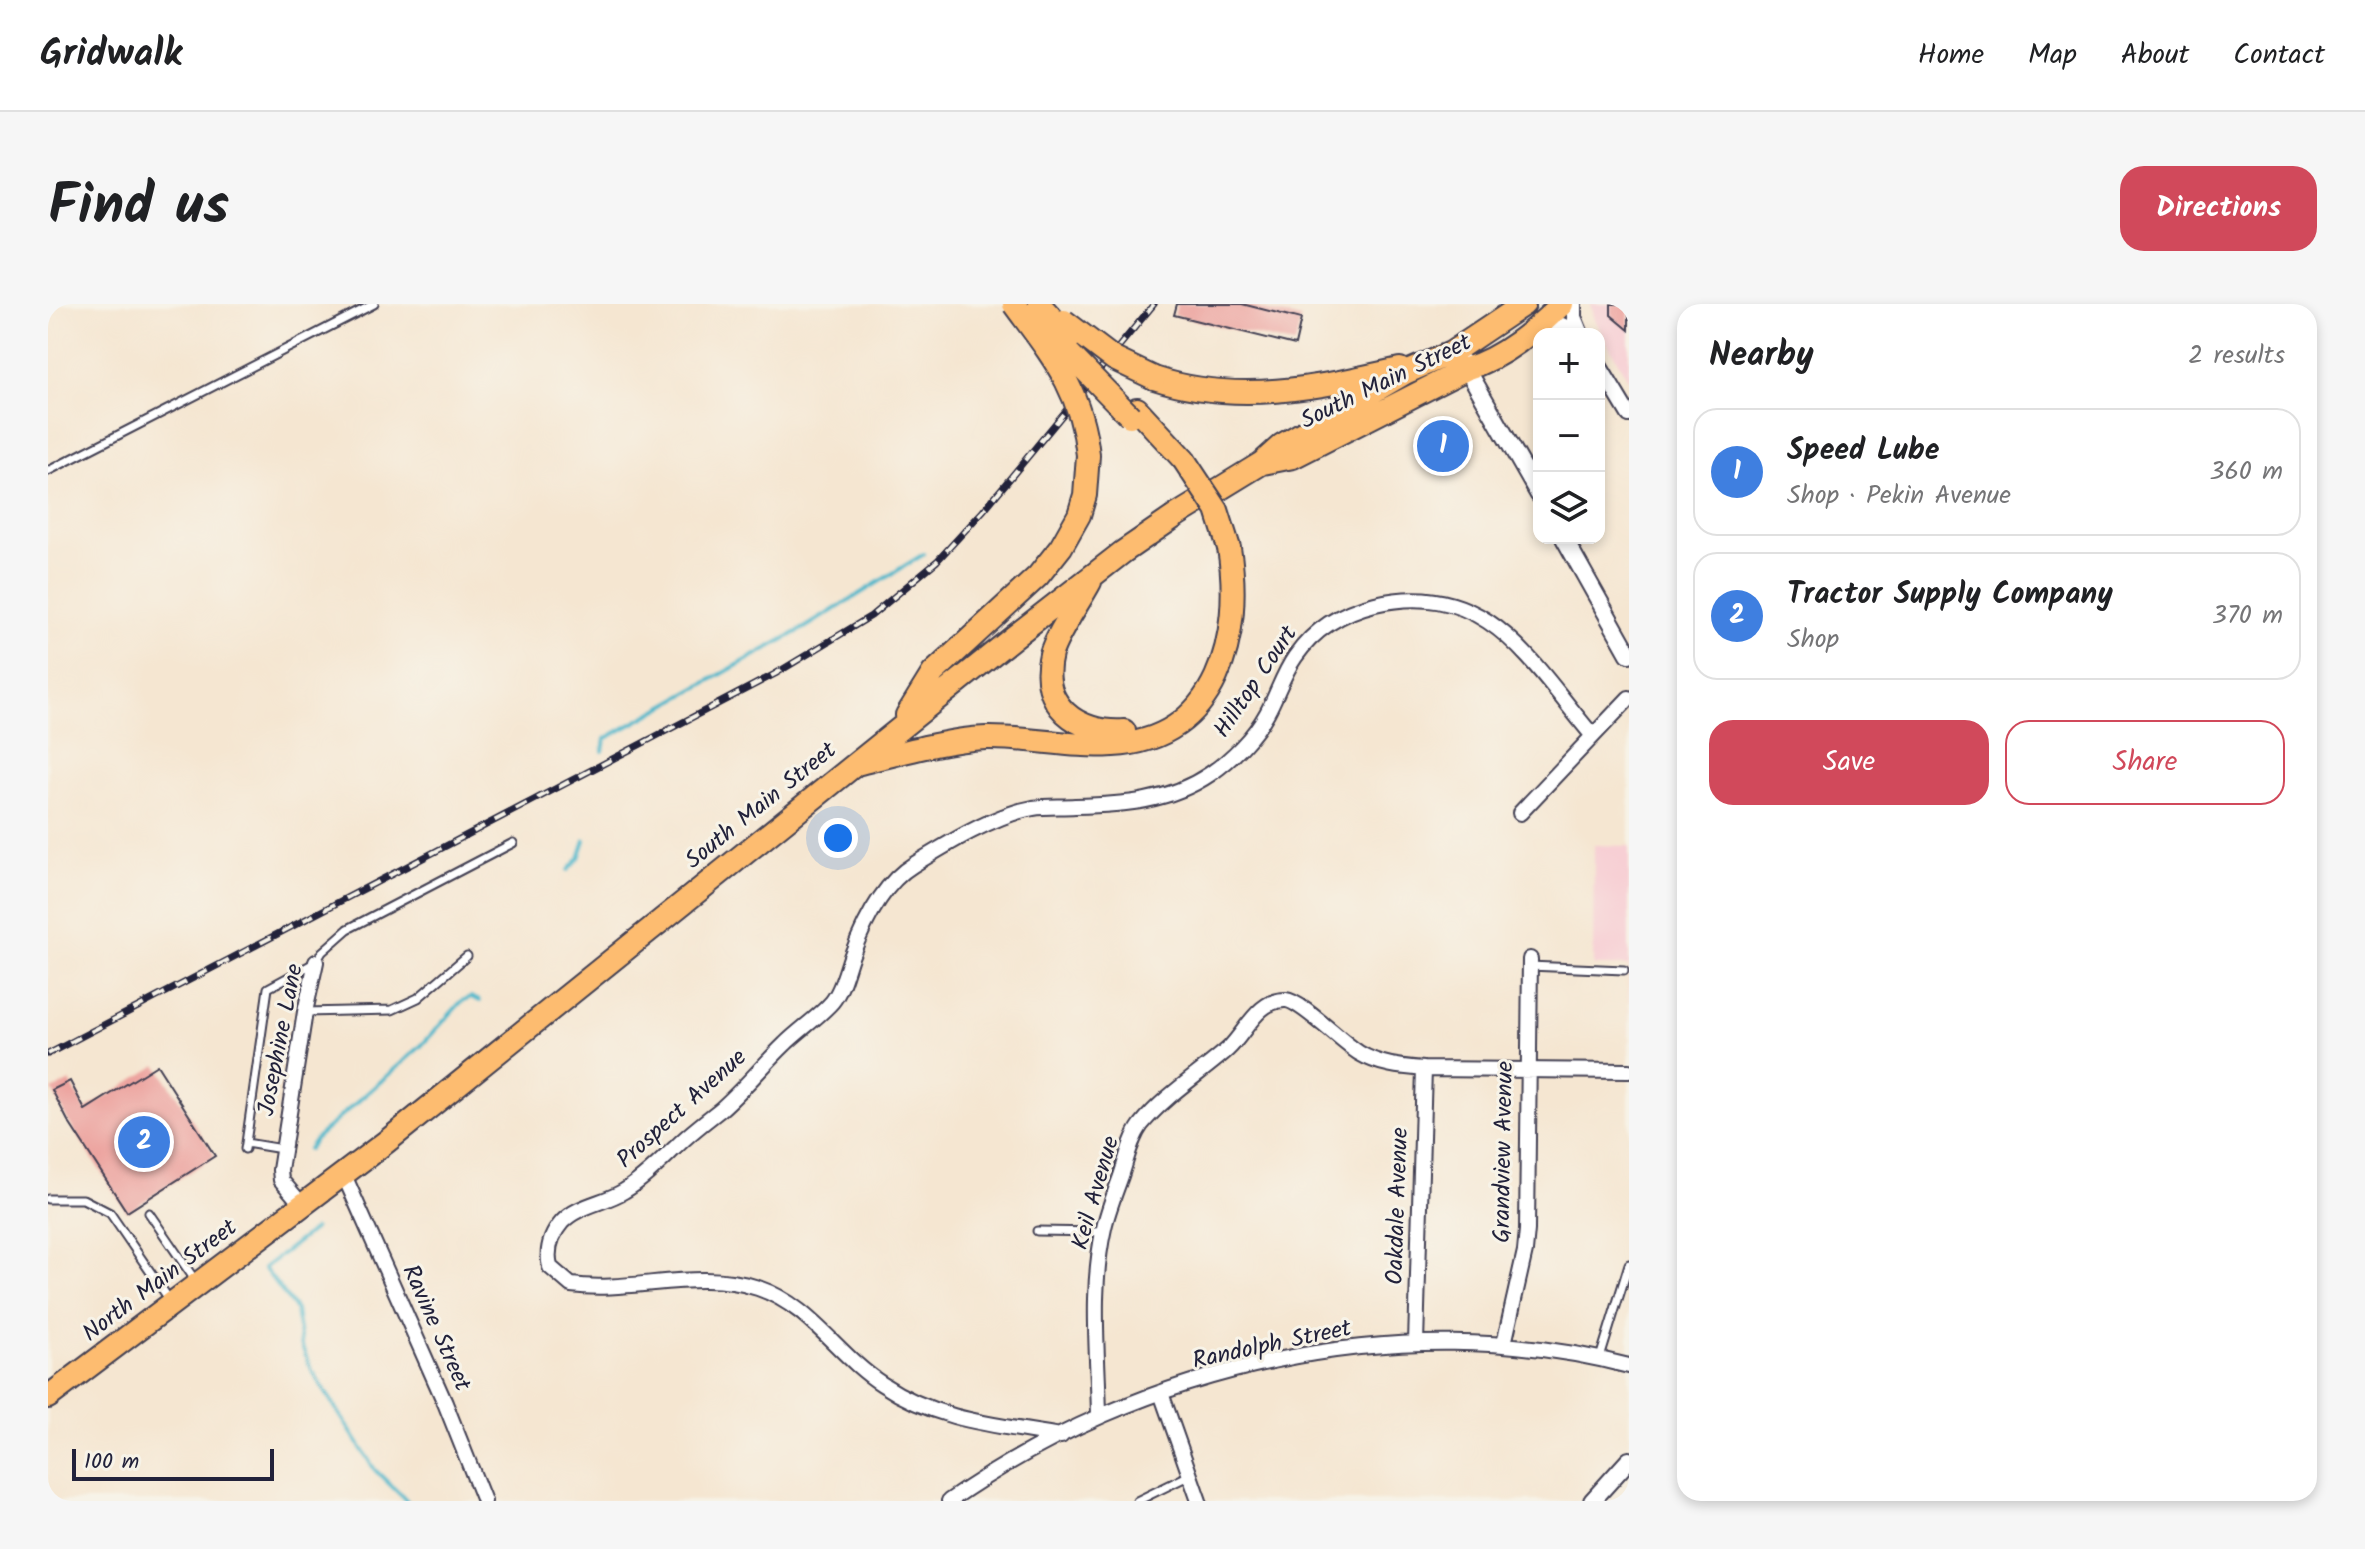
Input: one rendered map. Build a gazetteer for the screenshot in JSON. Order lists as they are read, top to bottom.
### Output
{
  "streets": {
    "main road": ["South Main Street", "North Main Street"],
    "street": [
      "Hilltop Court",
      "Josephine Lane",
      "Prospect Avenue",
      "Grandview Avenue",
      "Keil Avenue",
      "Oakdale Avenue",
      "Ravine Street",
      "Randolph Street"
    ]
  },
  "crossings": [
    ["South Main Street", "Josephine Lane"],
    ["South Main Street", "North Main Street"],
    ["South Main Street", "Ravine Street"],
    ["Hilltop Court", "Prospect Avenue"],
    ["Josephine Lane", "North Main Street"],
    ["Prospect Avenue", "Randolph Street"],
    ["Grandview Avenue", "Randolph Street"],
    ["Keil Avenue", "Oakdale Avenue"],
    ["Keil Avenue", "Randolph Street"],
    ["Oakdale Avenue", "Randolph Street"]
  ],
  "scale_bar": "100 m",
  "page": {
    "header": "Gridwalk",
    "nav": [
      "Home",
      "Map",
      "About",
      "Contact"
    ],
    "title": "Find us",
    "buttons": [
      "Directions",
      ["Save", "Share"]
    ],
    "heading": ["Nearby", "2 results"],
    "map_buttons": ["+", "−"],
    "list": [
      {
        "mark": "1",
        "name": "Speed Lube",
        "note": "Shop · Pekin Avenue",
        "value": "360 m"
      },
      {
        "mark": "2",
        "name": "Tractor Supply Company",
        "note": "Shop",
        "value": "370 m"
      }
    ],
    "pins": ["1", "2"],
    "scale": "100 m"
  }
}
